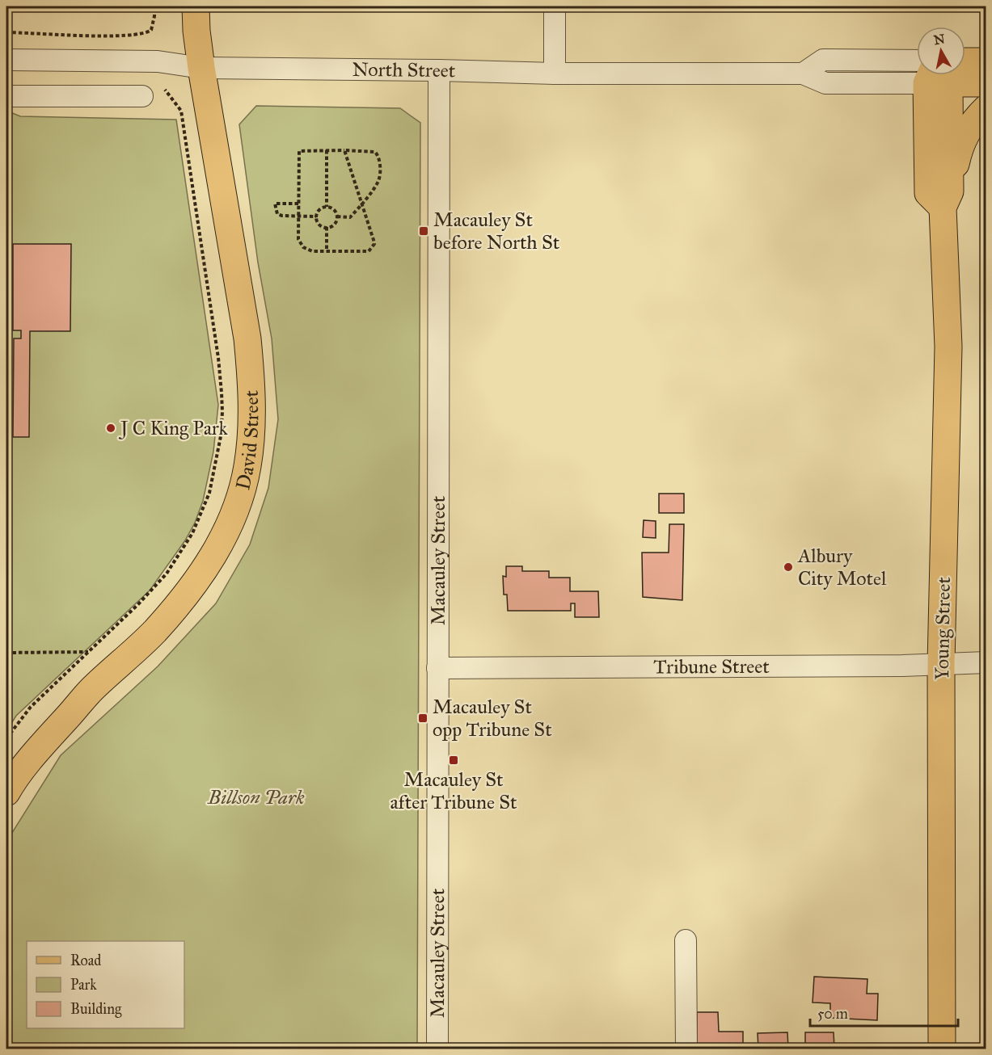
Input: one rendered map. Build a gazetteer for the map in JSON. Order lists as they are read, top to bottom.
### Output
{
  "streets": {
    "main road": ["North Street", "David Street", "Young Street"],
    "street": ["Macauley Street", "Tribune Street"]
  },
  "crossings": [
    ["North Street", "David Street"],
    ["North Street", "Macauley Street"],
    ["Macauley Street", "Tribune Street"],
    ["Young Street", "Tribune Street"]
  ],
  "parks": ["Billson Park"],
  "places": {
    "transit": ["Macauley St before North St", "Macauley St opp Tribune St", "Macauley St after Tribune St"],
    "other": ["J C King Park", "Albury City Motel"]
  },
  "legend": ["Road", "Park", "Building"],
  "scale_bar": "50 m",
  "north": "top"
}
